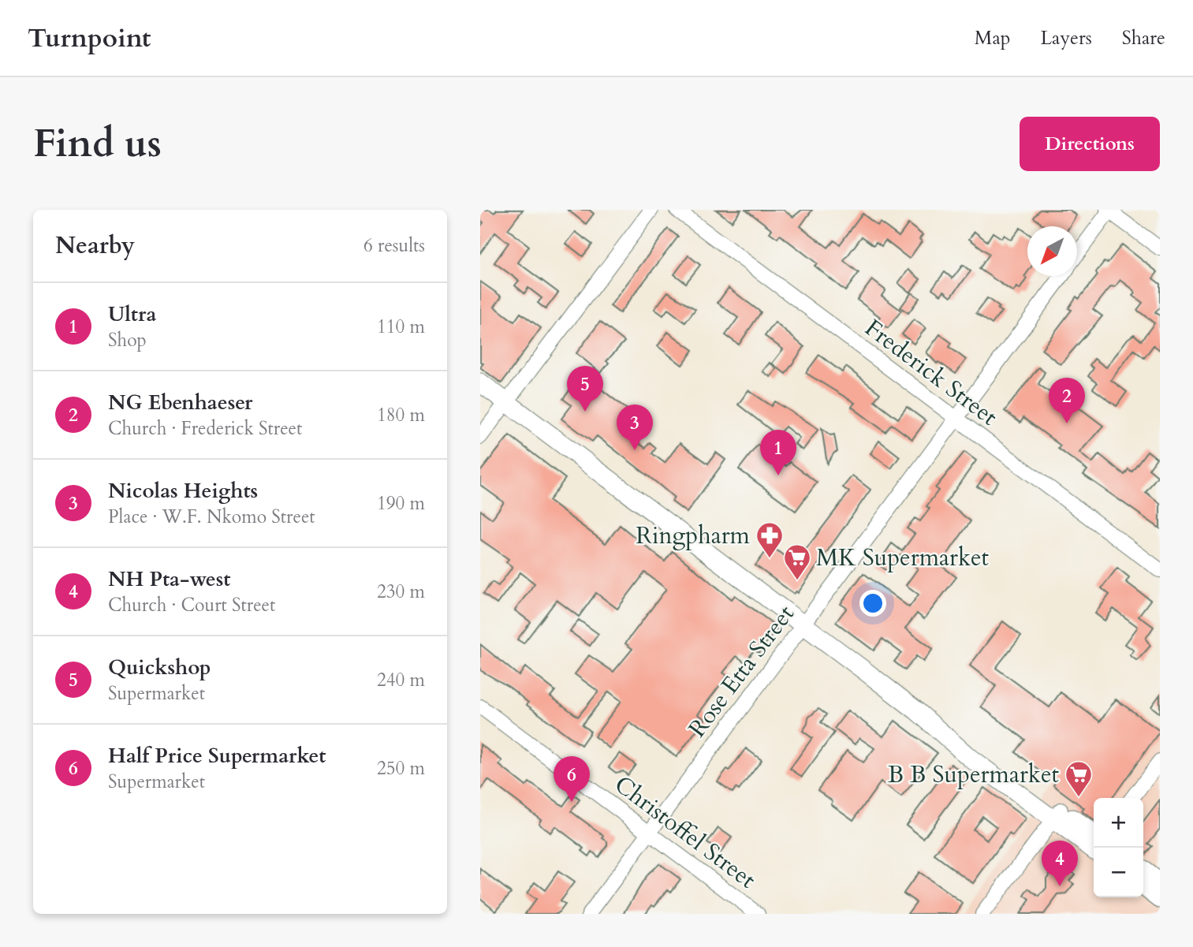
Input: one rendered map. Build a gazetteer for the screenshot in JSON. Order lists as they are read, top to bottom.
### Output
{
  "streets": {
    "street": ["Frederick Street", "Rose Etta Street", "Christoffel Street"]
  },
  "crossings": [
    ["Frederick Street", "Rose Etta Street"],
    ["Rose Etta Street", "Christoffel Street"]
  ],
  "places": {
    "pharmacy": ["Ringpharm"],
    "supermarket": ["MK Supermarket", "B B Supermarket"]
  },
  "north": "bottom left",
  "page": {
    "header": "Turnpoint",
    "nav": ["Map", "Layers", "Share"],
    "buttons": "Directions",
    "title": "Find us",
    "heading": ["Nearby", "6 results"],
    "list": [
      {
        "mark": "1",
        "name": "Ultra",
        "note": "Shop",
        "value": "110 m"
      },
      {
        "mark": "2",
        "name": "NG Ebenhaeser",
        "note": "Church · Frederick Street",
        "value": "180 m"
      },
      {
        "mark": "3",
        "name": "Nicolas Heights",
        "note": "Place · W.F. Nkomo Street",
        "value": "190 m"
      },
      {
        "mark": "4",
        "name": "NH Pta-west",
        "note": "Church · Court Street",
        "value": "230 m"
      },
      {
        "mark": "5",
        "name": "Quickshop",
        "note": "Supermarket",
        "value": "240 m"
      },
      {
        "mark": "6",
        "name": "Half Price Supermarket",
        "note": "Supermarket",
        "value": "250 m"
      }
    ],
    "pins": [
      "5",
      "2",
      "3",
      "1",
      "6",
      "4"
    ],
    "map_buttons": ["+", "−"]
  }
}
